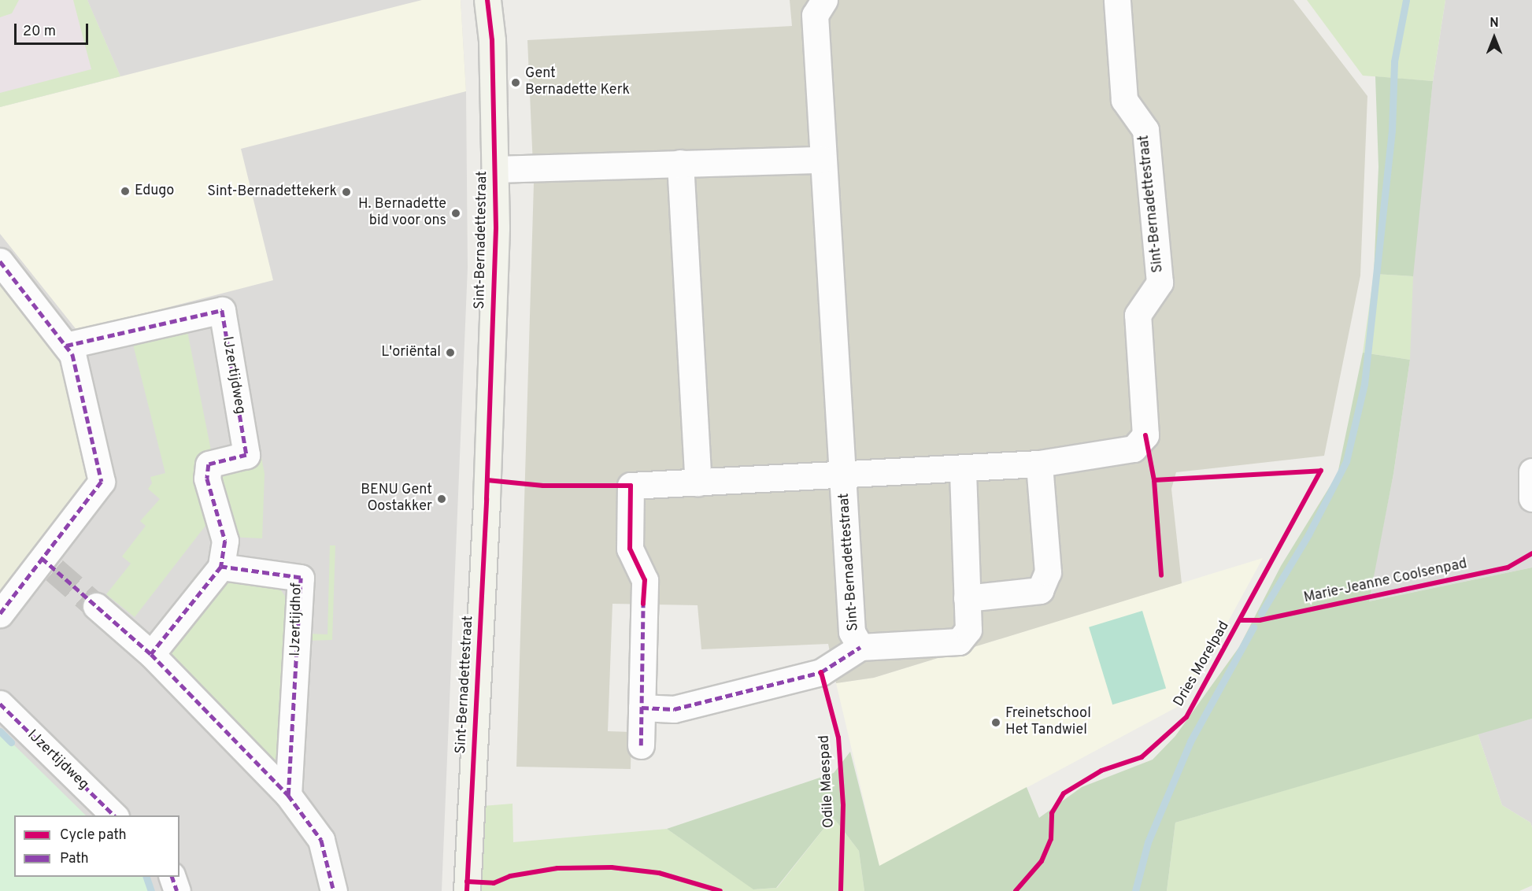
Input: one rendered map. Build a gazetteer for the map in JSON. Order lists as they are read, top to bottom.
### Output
{
  "streets": {
    "street": ["Sint-Bernadettestraat", "IJzertijdweg", "IJzertijdhof"],
    "cycle path": ["Marie-Jeanne Coolsenpad", "Dries Morelpad", "Odile Maespad"]
  },
  "crossings": [
    ["IJzertijdweg", "IJzertijdhof"]
  ],
  "places": [
    "Gent Bernadette Kerk",
    "Edugo",
    "Sint-Bernadettekerk",
    "H. Bernadette bid voor ons",
    "L'oriëntal",
    "BENU Gent Oostakker",
    "Freinetschool Het Tandwiel"
  ],
  "legend": ["Cycle path", "Path"],
  "scale_bar": "20 m",
  "north": "top"
}
